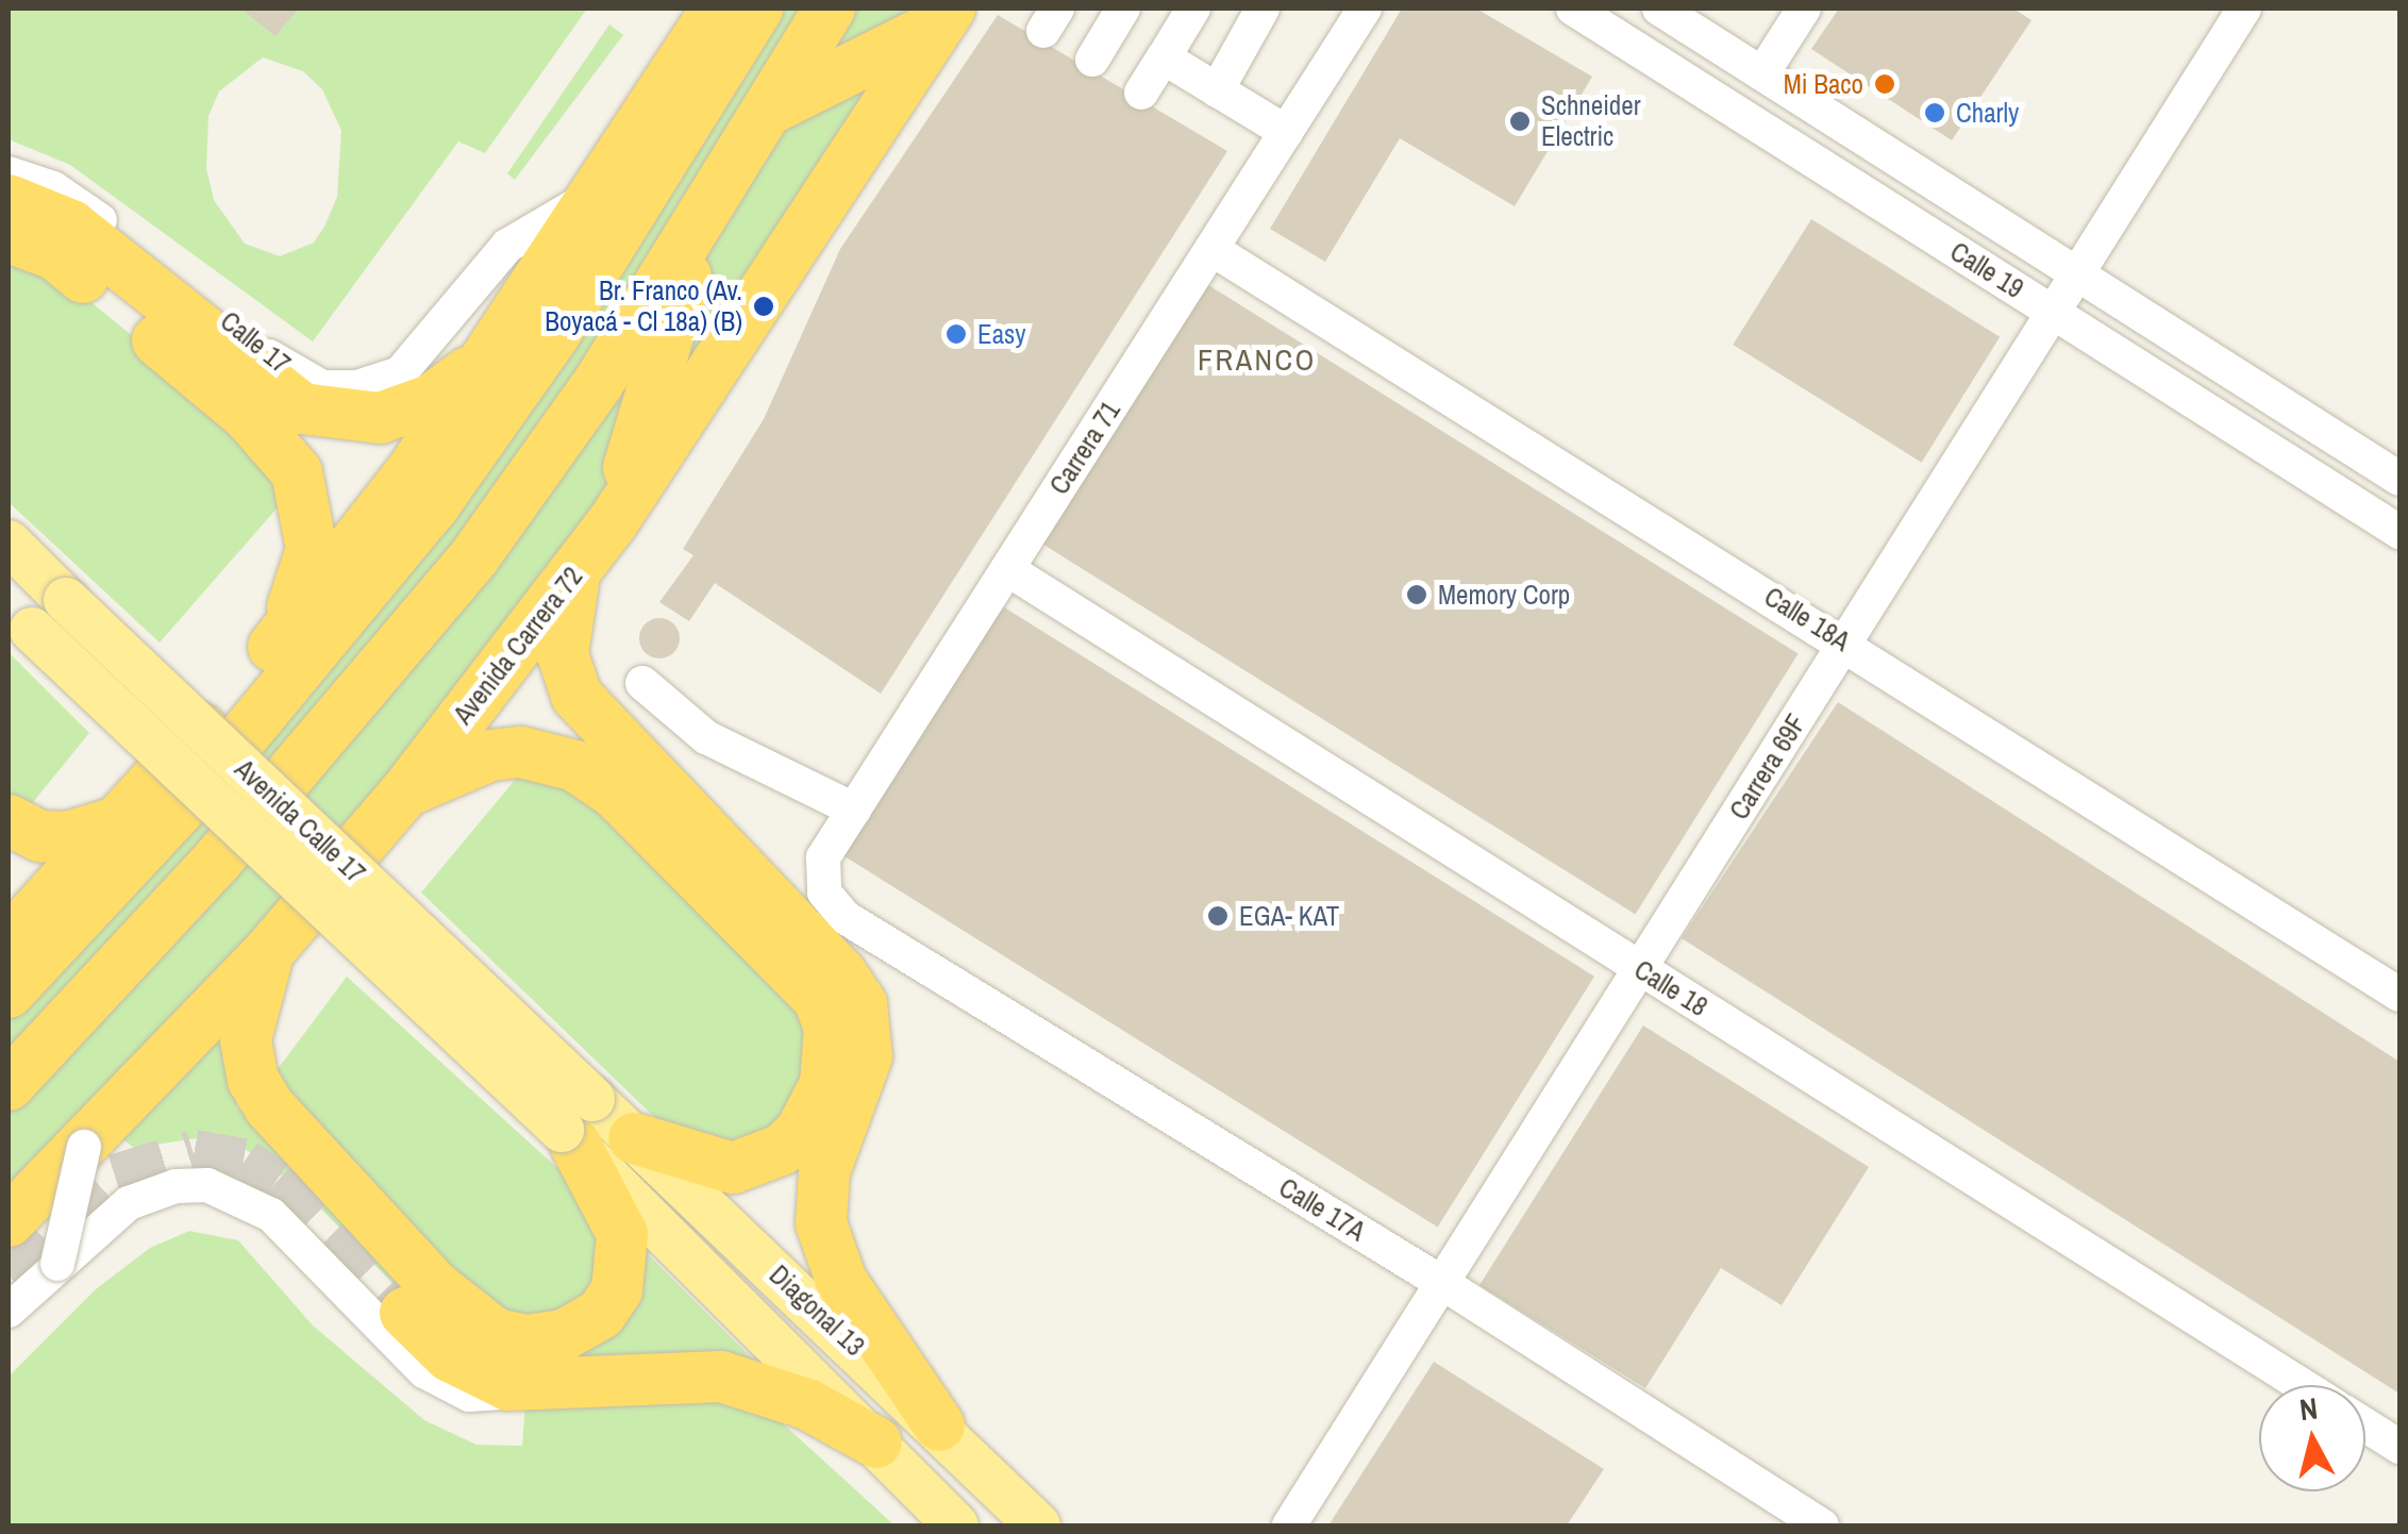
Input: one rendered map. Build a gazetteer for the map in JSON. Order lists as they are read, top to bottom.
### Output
{
  "streets": {
    "highway": ["Avenida Carrera 72"],
    "main road": ["Avenida Calle 17", "Diagonal 13"],
    "street": [
      "Calle 19",
      "Calle 17",
      "Carrera 71",
      "Calle 18A",
      "Carrera 69F",
      "Calle 18",
      "Calle 17A"
    ]
  },
  "crossings": [
    ["Calle 19", "Carrera 69F"],
    ["Carrera 71", "Calle 18A"],
    ["Carrera 71", "Calle 18"],
    ["Carrera 71", "Calle 17A"],
    ["Calle 18A", "Carrera 69F"],
    ["Carrera 69F", "Calle 18"],
    ["Carrera 69F", "Calle 17A"],
    ["Avenida Calle 17", "Diagonal 13"]
  ],
  "districts": ["FRANCO"],
  "places": [
    "Mi Baco",
    "Charly",
    "Schneider Electric",
    "Br. Franco (Av. Boyacá - Cl 18a) (B)",
    "Easy",
    "Memory Corp",
    "EGA- KAT"
  ],
  "north": "top"
}
